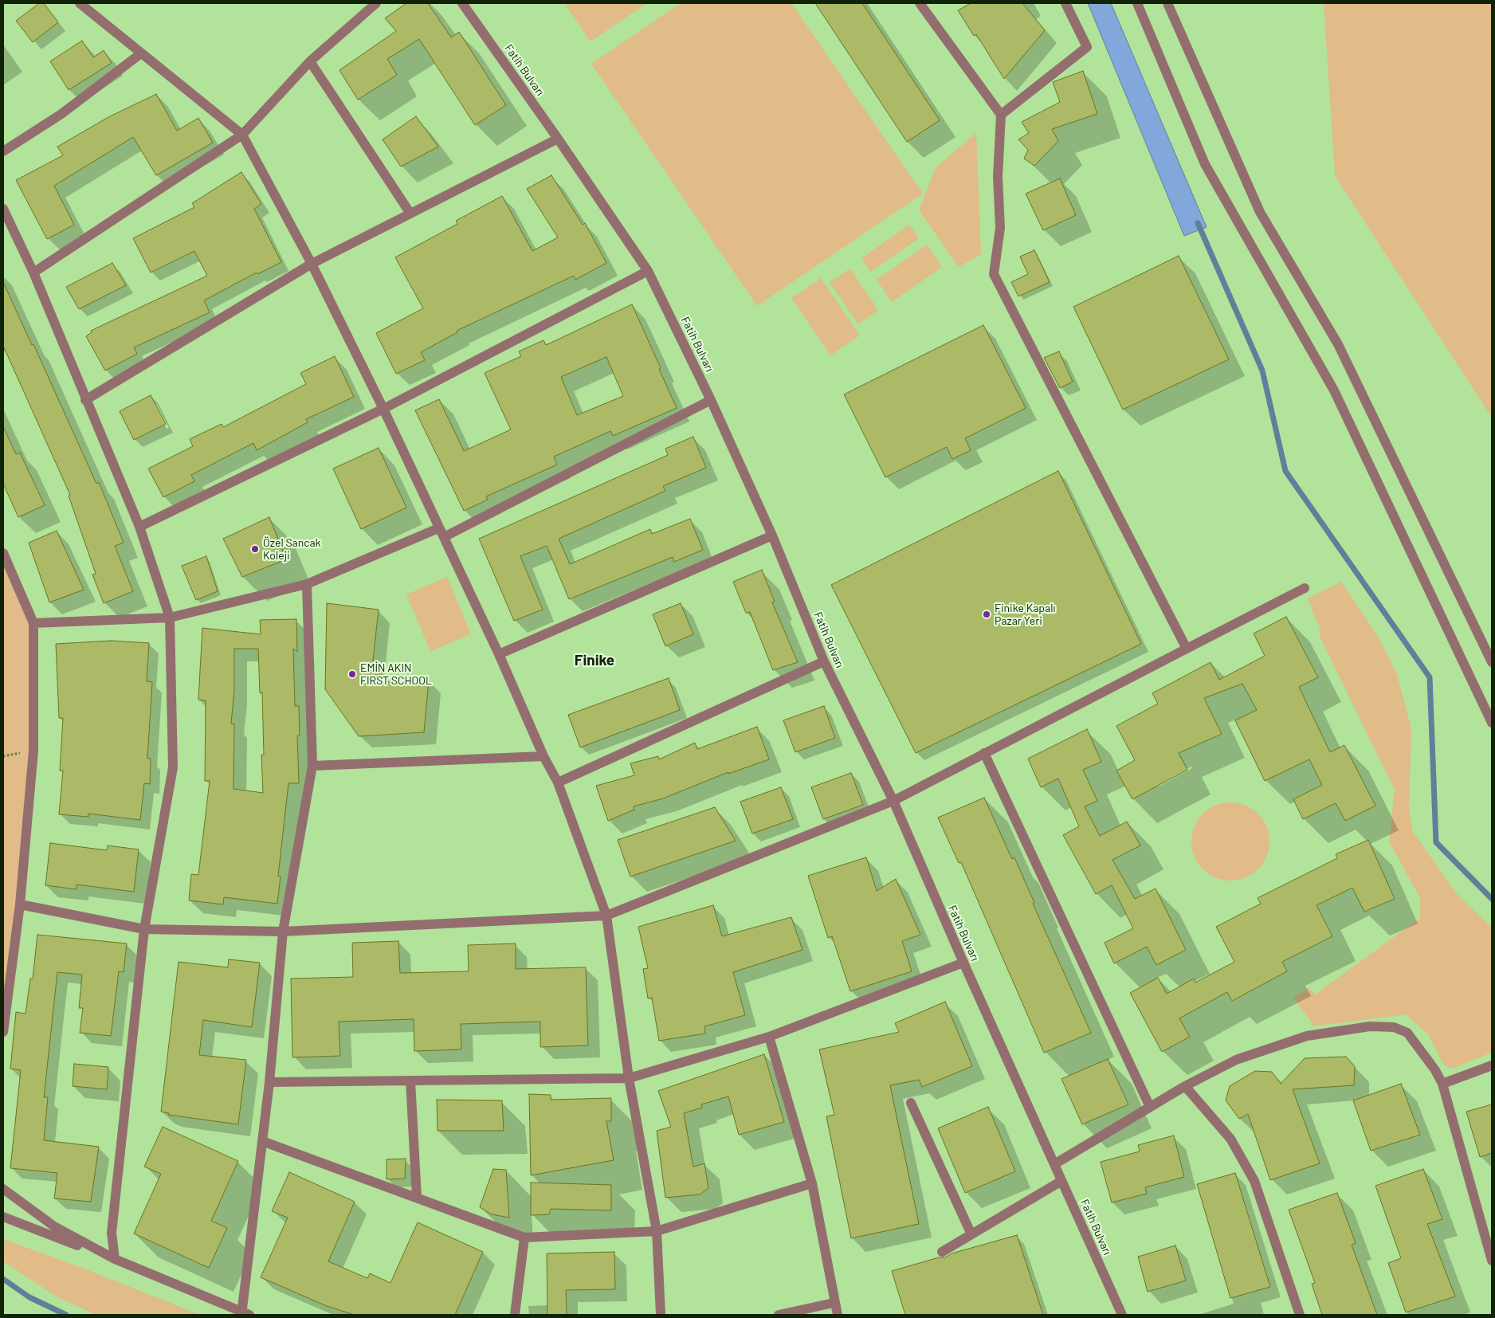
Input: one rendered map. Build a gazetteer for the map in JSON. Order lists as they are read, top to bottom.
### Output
{
  "streets": {
    "street": ["Fatih Bulvarı"]
  },
  "districts": ["Finike"],
  "places": ["Özel Sancak Koleji", "Finike Kapalı Pazar Yeri", "EMİN AKIN FIRST SCHOOL"]
}
